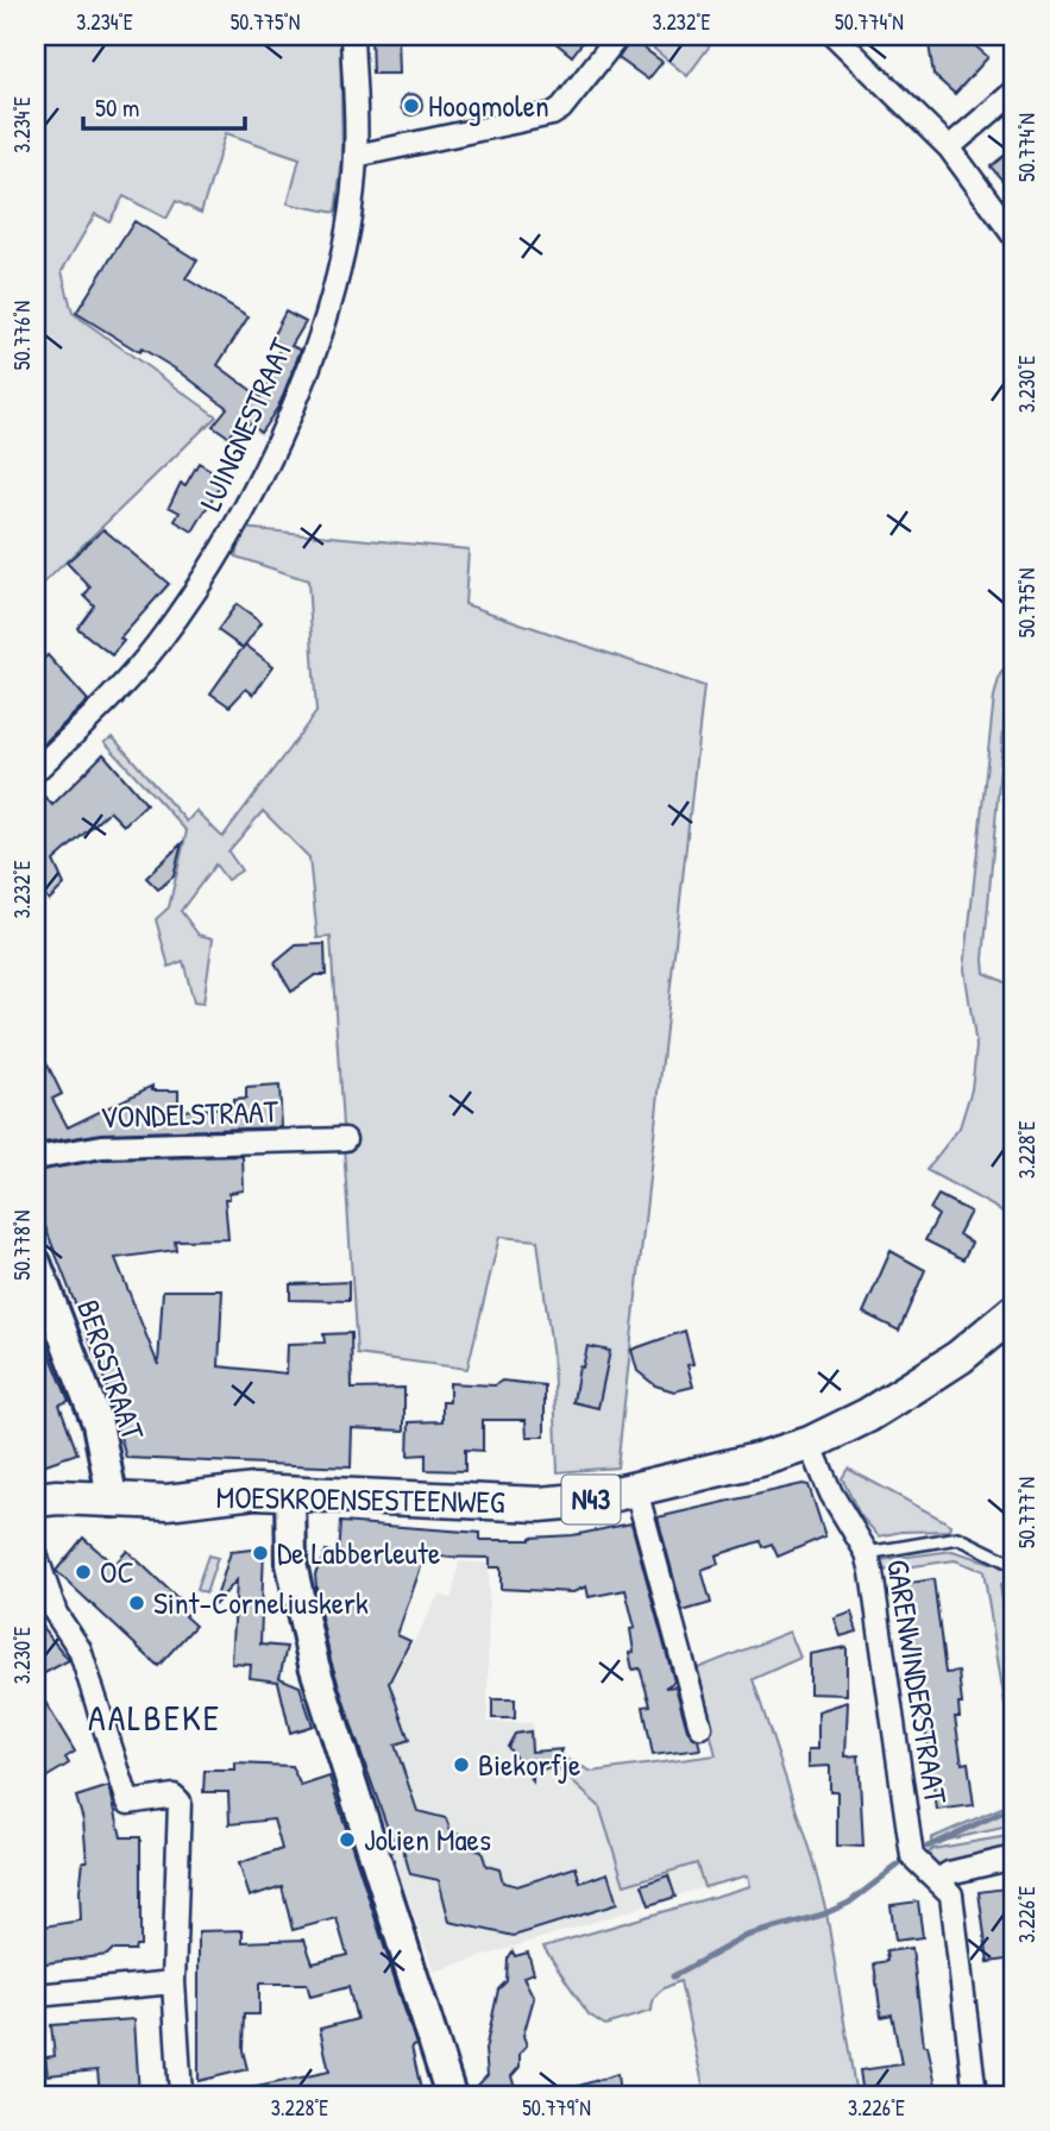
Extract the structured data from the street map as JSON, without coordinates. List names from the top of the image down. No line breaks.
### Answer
{"streets":{"main road":["MOESKROENSESTEENWEG","N43"],"street":["LUINGNESTRAAT","VONDELSTRAAT","BERGSTRAAT","GARENWINDERSTRAAT"]},"crossings":[["BERGSTRAAT","MOESKROENSESTEENWEG"],["MOESKROENSESTEENWEG","GARENWINDERSTRAAT"]],"districts":["AALBEKE"],"places":["Hoogmolen","De Labberleute","OC","Sint-Corneliuskerk","Biekorfje","Jolien Maes"],"scale_bar":"50 m","coordinates":["3.234°E","50.775°N","3.232°E","50.774°N","50.776°N","3.230°E","3.228°E","50.778°N","50.777°N","3.226°E","50.779°N"]}
